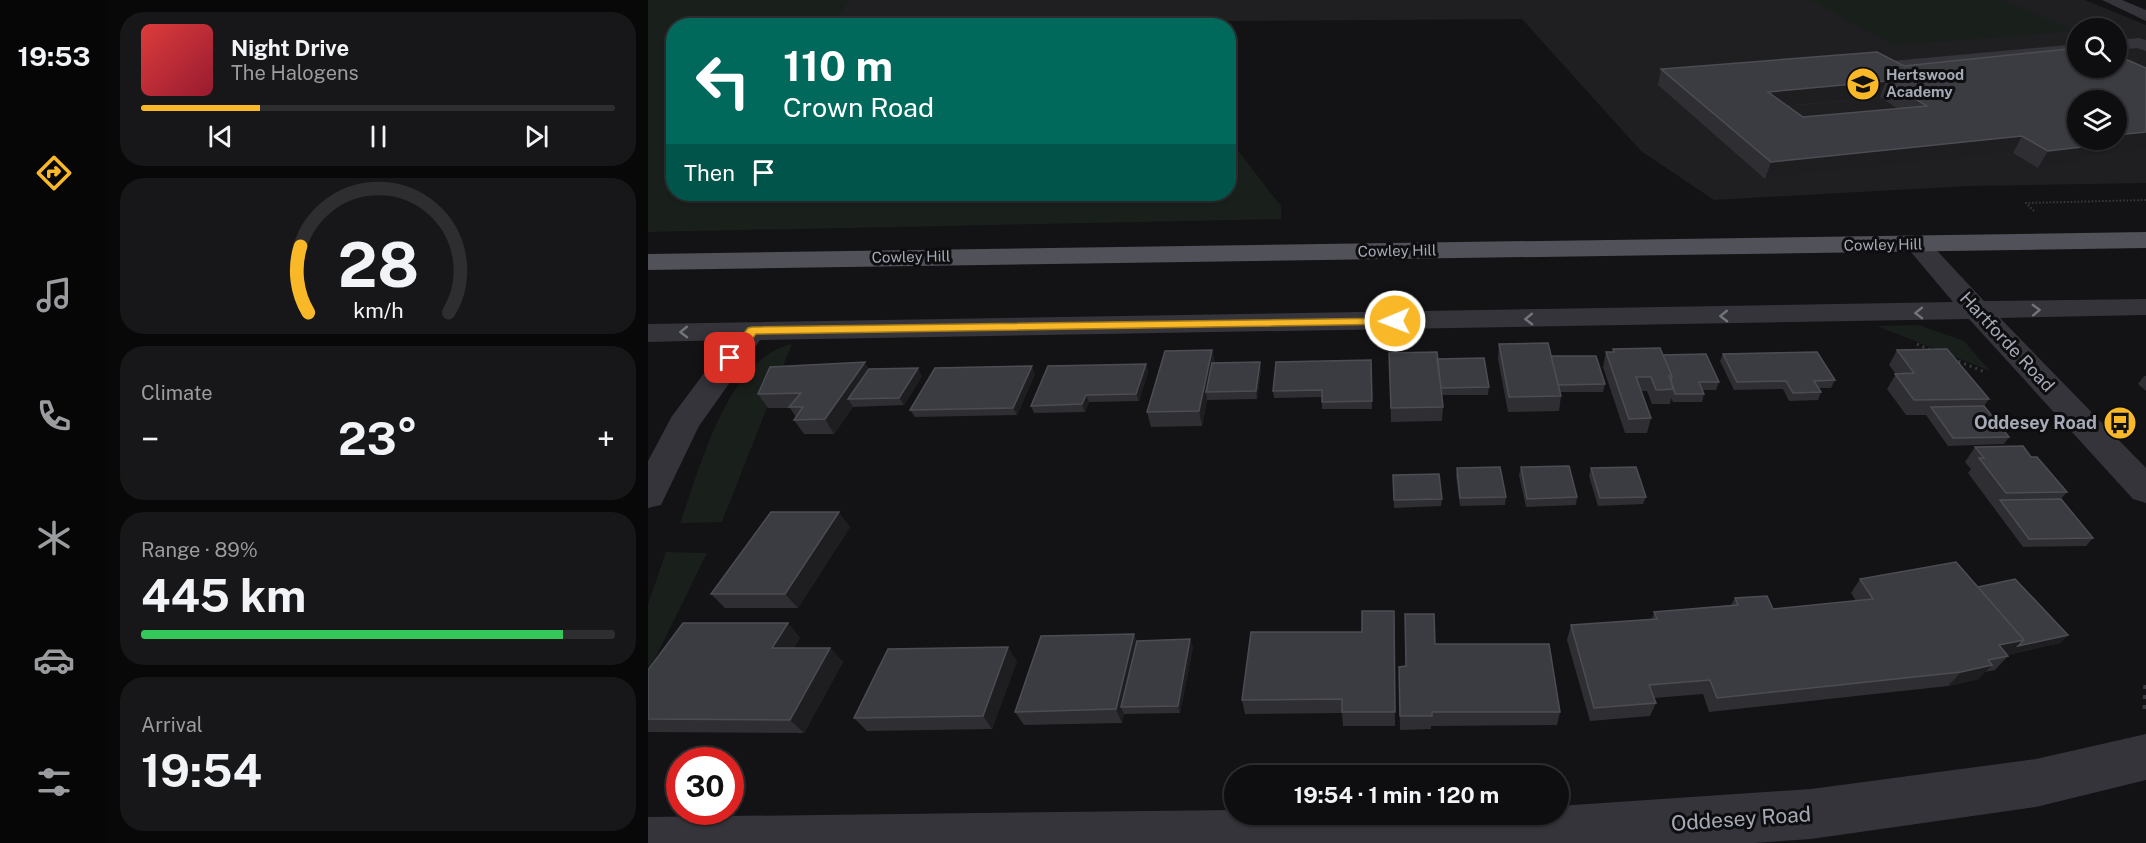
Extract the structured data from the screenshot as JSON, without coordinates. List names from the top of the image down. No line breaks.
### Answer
{"streets":{"main road":["Cowley Hill"],"street":["Hartforde Road","Oddesey Road"]},"crossings":[["Cowley Hill","Hartforde Road"]],"places":{"school or university":["Hertswood Academy"],"bus stop":["Oddesey Road"]},"page":{"tabs":"19:53","turn":["110 m","Crown Road"],"song":["Night Drive","The Halogens"],"then":"Then","tile":["Climate",["Range · 89%","445 km"],["Arrival","19:54"]],"heat":["−","23°","+"],"limit":"30","trip":"19:54 · 1 min · 120 m","gauge":["28","km/h"]}}
